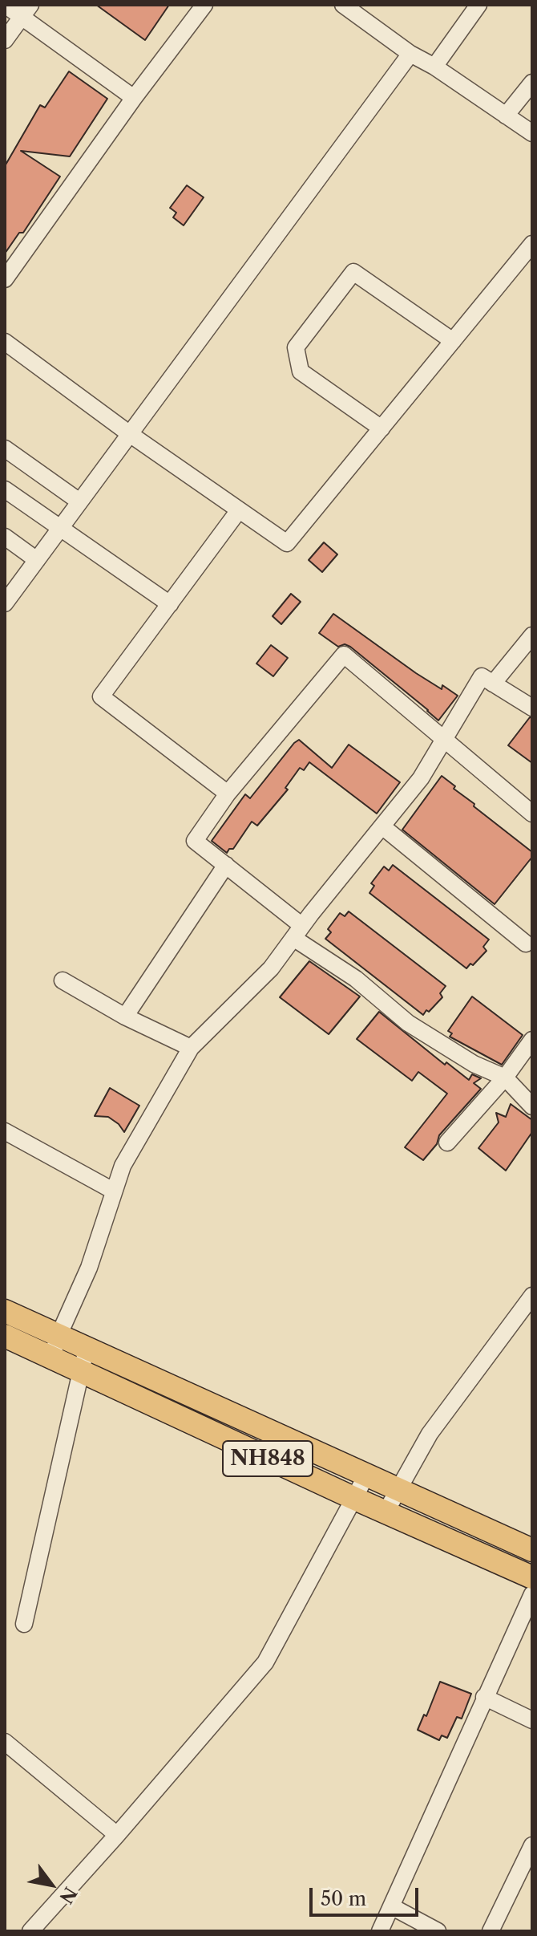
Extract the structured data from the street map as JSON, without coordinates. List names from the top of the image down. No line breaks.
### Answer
{"streets":{"highway":["NH848"]},"scale_bar":"50 m","north":"bottom right"}
